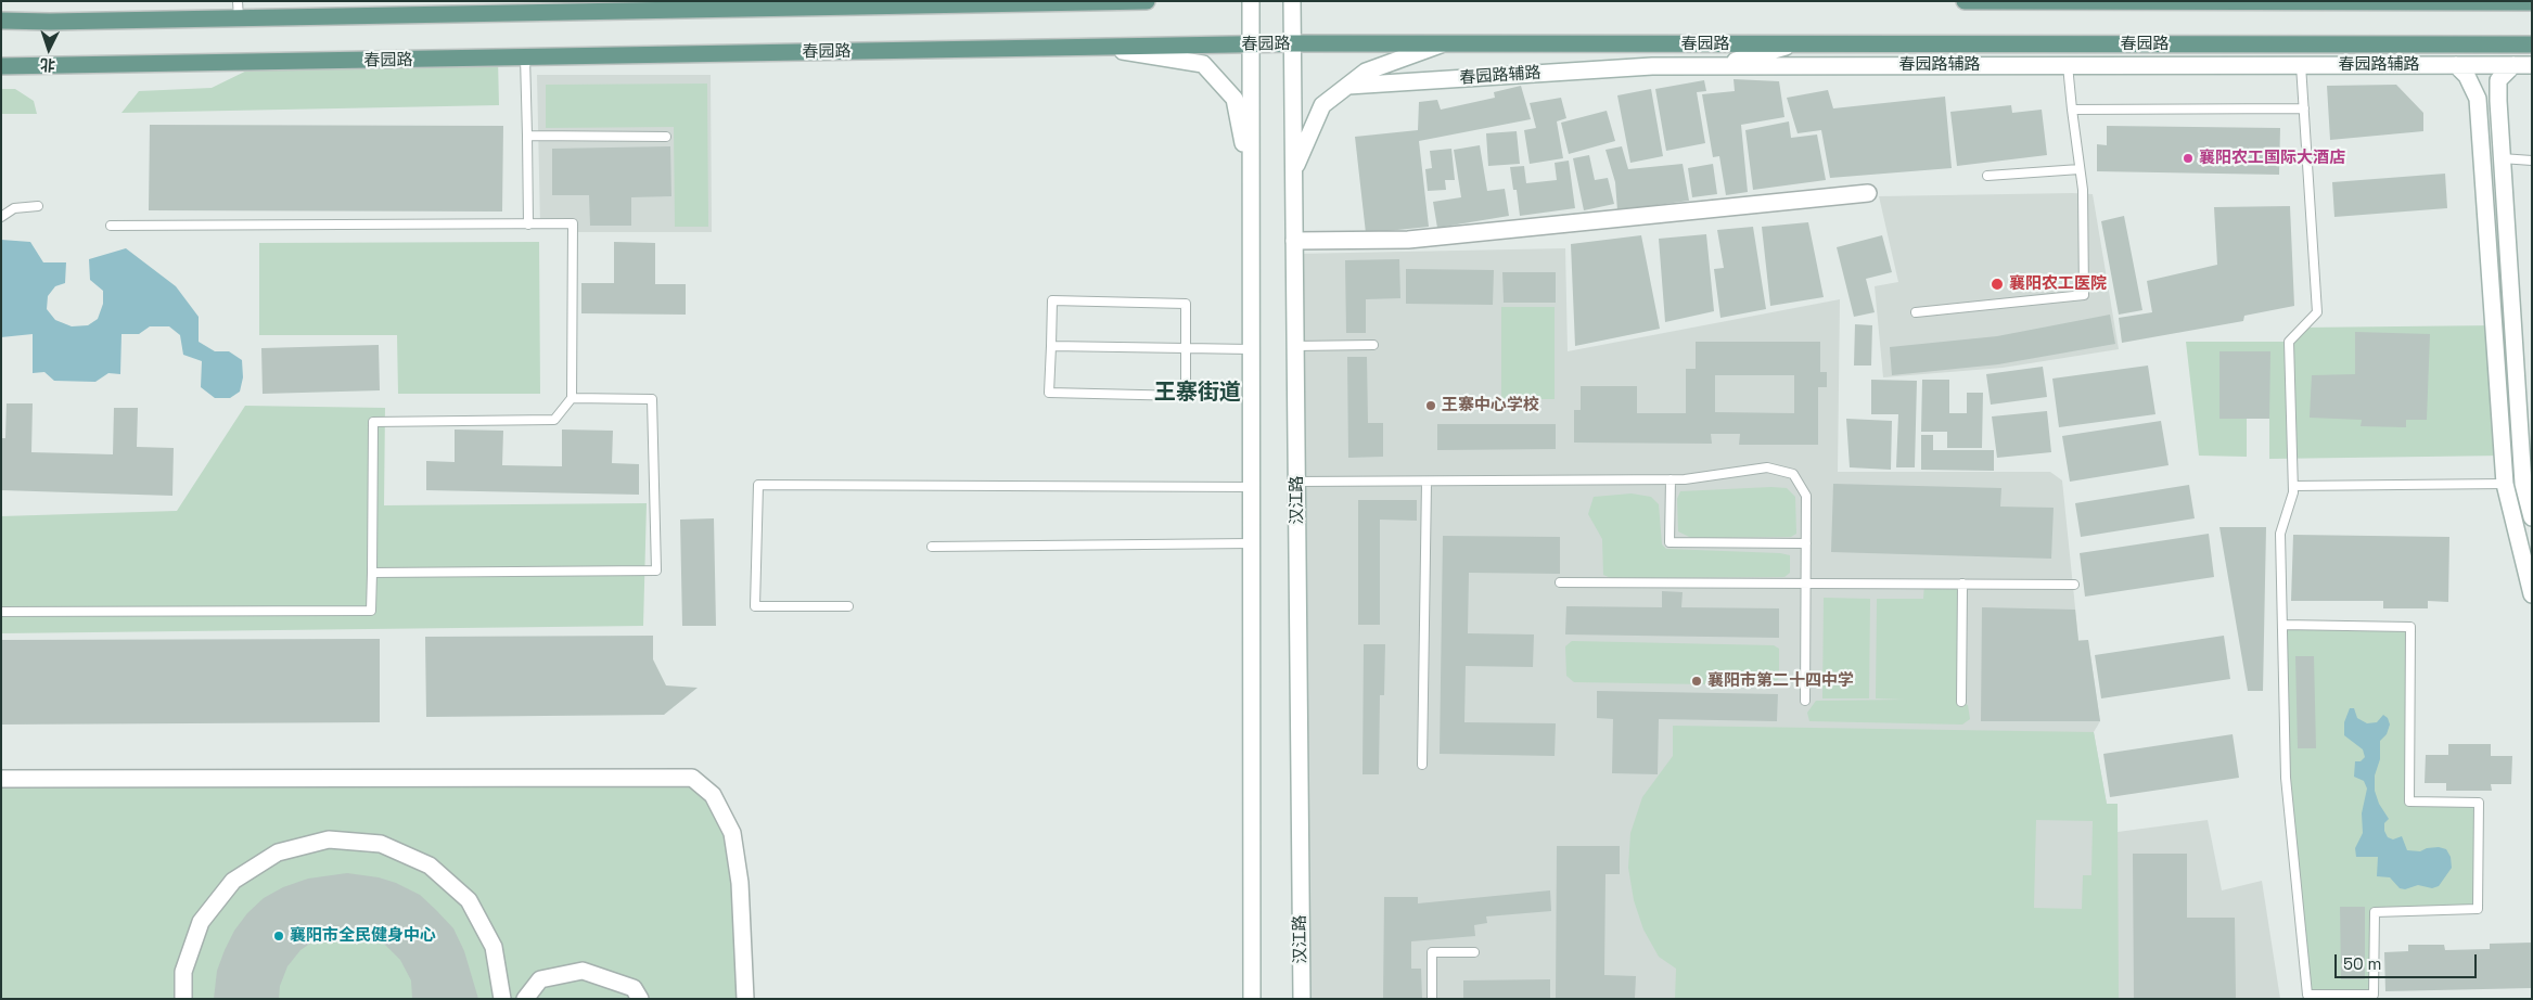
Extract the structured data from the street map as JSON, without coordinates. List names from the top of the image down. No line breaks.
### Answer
{"streets":{"main road":["春园路"],"street":["春园路辅路","汉江路"]},"crossings":[["春园路","汉江路"]],"districts":["王寨街道"],"places":["襄阳农工国际大酒店","襄阳农工医院","王寨中心学校","襄阳市第二十四中学","襄阳市全民健身中心"],"scale_bar":"50 m","north":"bottom"}
